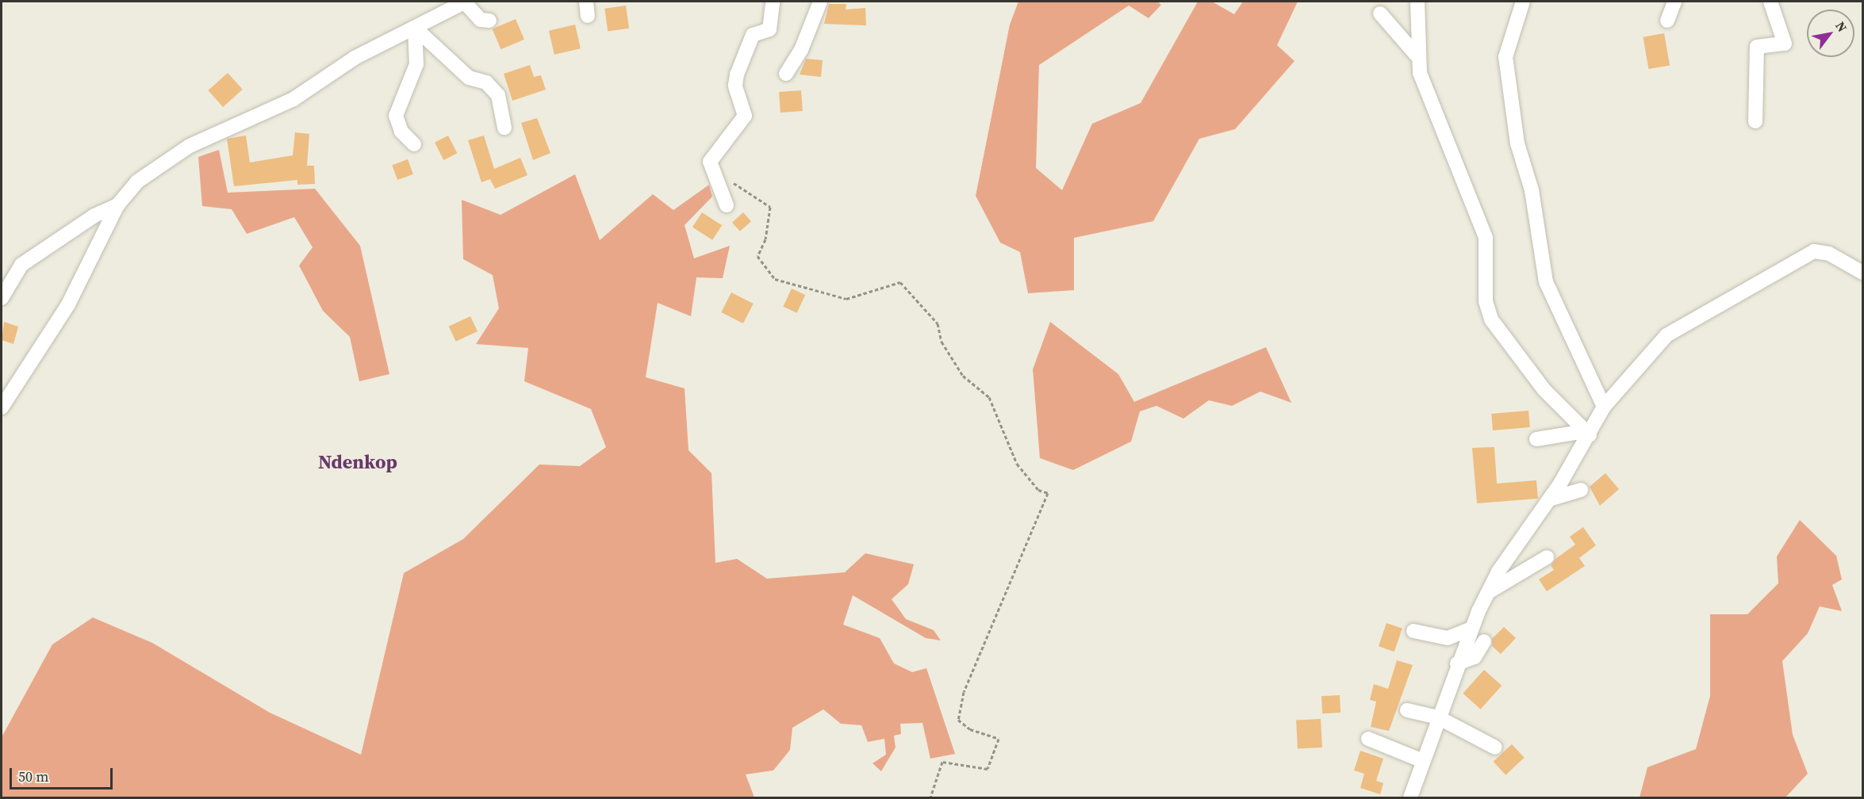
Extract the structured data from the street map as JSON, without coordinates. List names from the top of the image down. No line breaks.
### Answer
{"districts":["Ndenkop"],"scale_bar":"50 m","north":"top right"}
